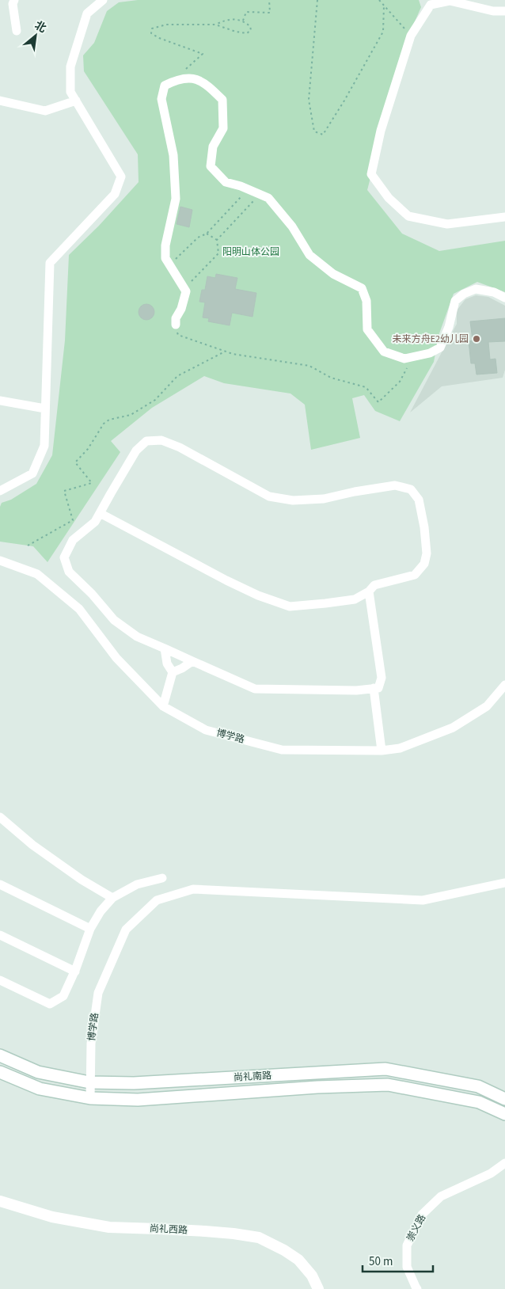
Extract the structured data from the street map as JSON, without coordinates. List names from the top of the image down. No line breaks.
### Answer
{"streets":{"main road":["尚礼南路"],"street":["博学路","崇义路","尚礼西路"]},"crossings":[["博学路","尚礼南路"]],"parks":["阳明山体公园"],"places":["未来方舟E2幼儿园"],"scale_bar":"50 m","north":"top right"}
